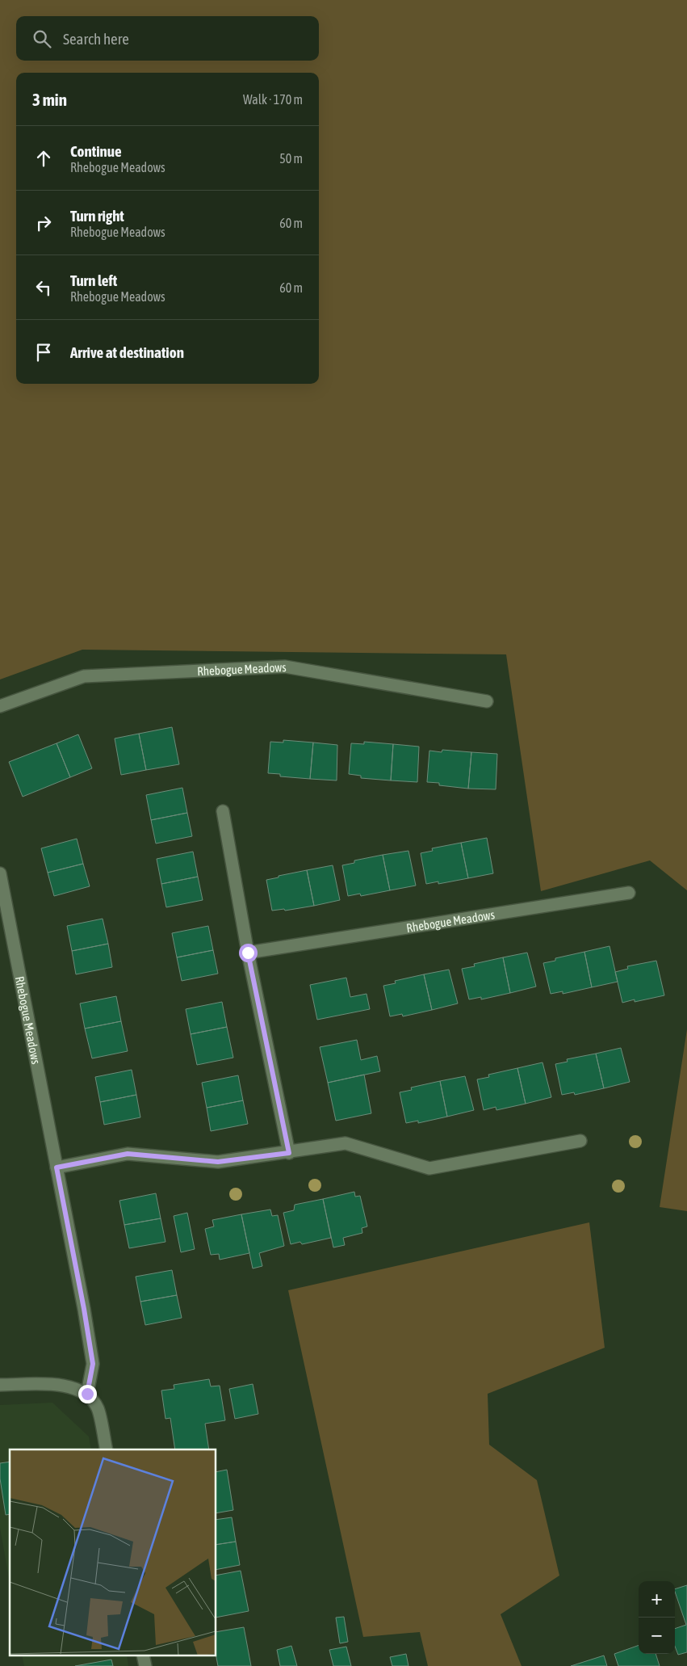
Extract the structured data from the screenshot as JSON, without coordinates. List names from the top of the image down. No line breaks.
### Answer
{"streets":{"street":["Rhebogue Meadows"]},"page":{"search":"Search here","heading":["3 min","Walk · 170 m"],"list":[["Continue","Rhebogue Meadows","50 m"],["Turn right","Rhebogue Meadows","60 m"],["Turn left","Rhebogue Meadows","60 m"],"Arrive at destination"],"map_buttons":["+","−"]}}
